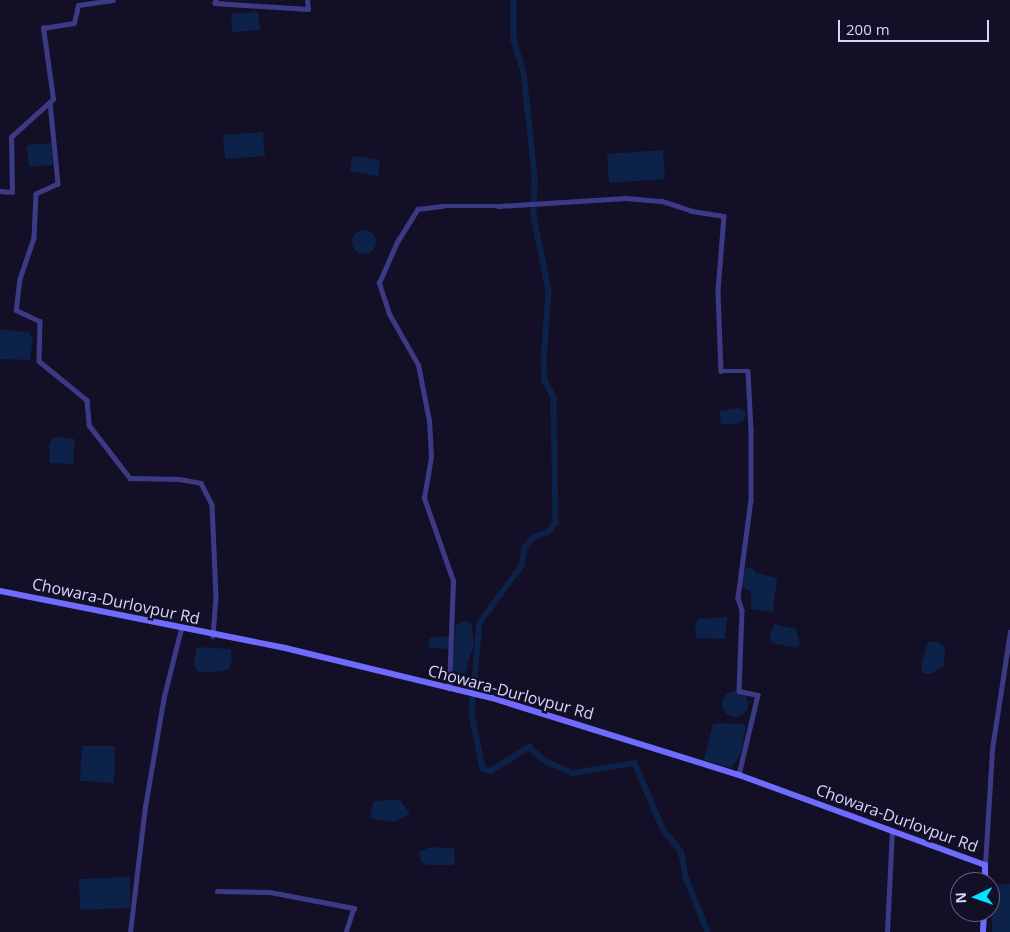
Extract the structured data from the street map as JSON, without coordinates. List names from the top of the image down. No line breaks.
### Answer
{"streets":{"street":["Chowara-Durlovpur Rd"]},"scale_bar":"200 m","north":"left"}
